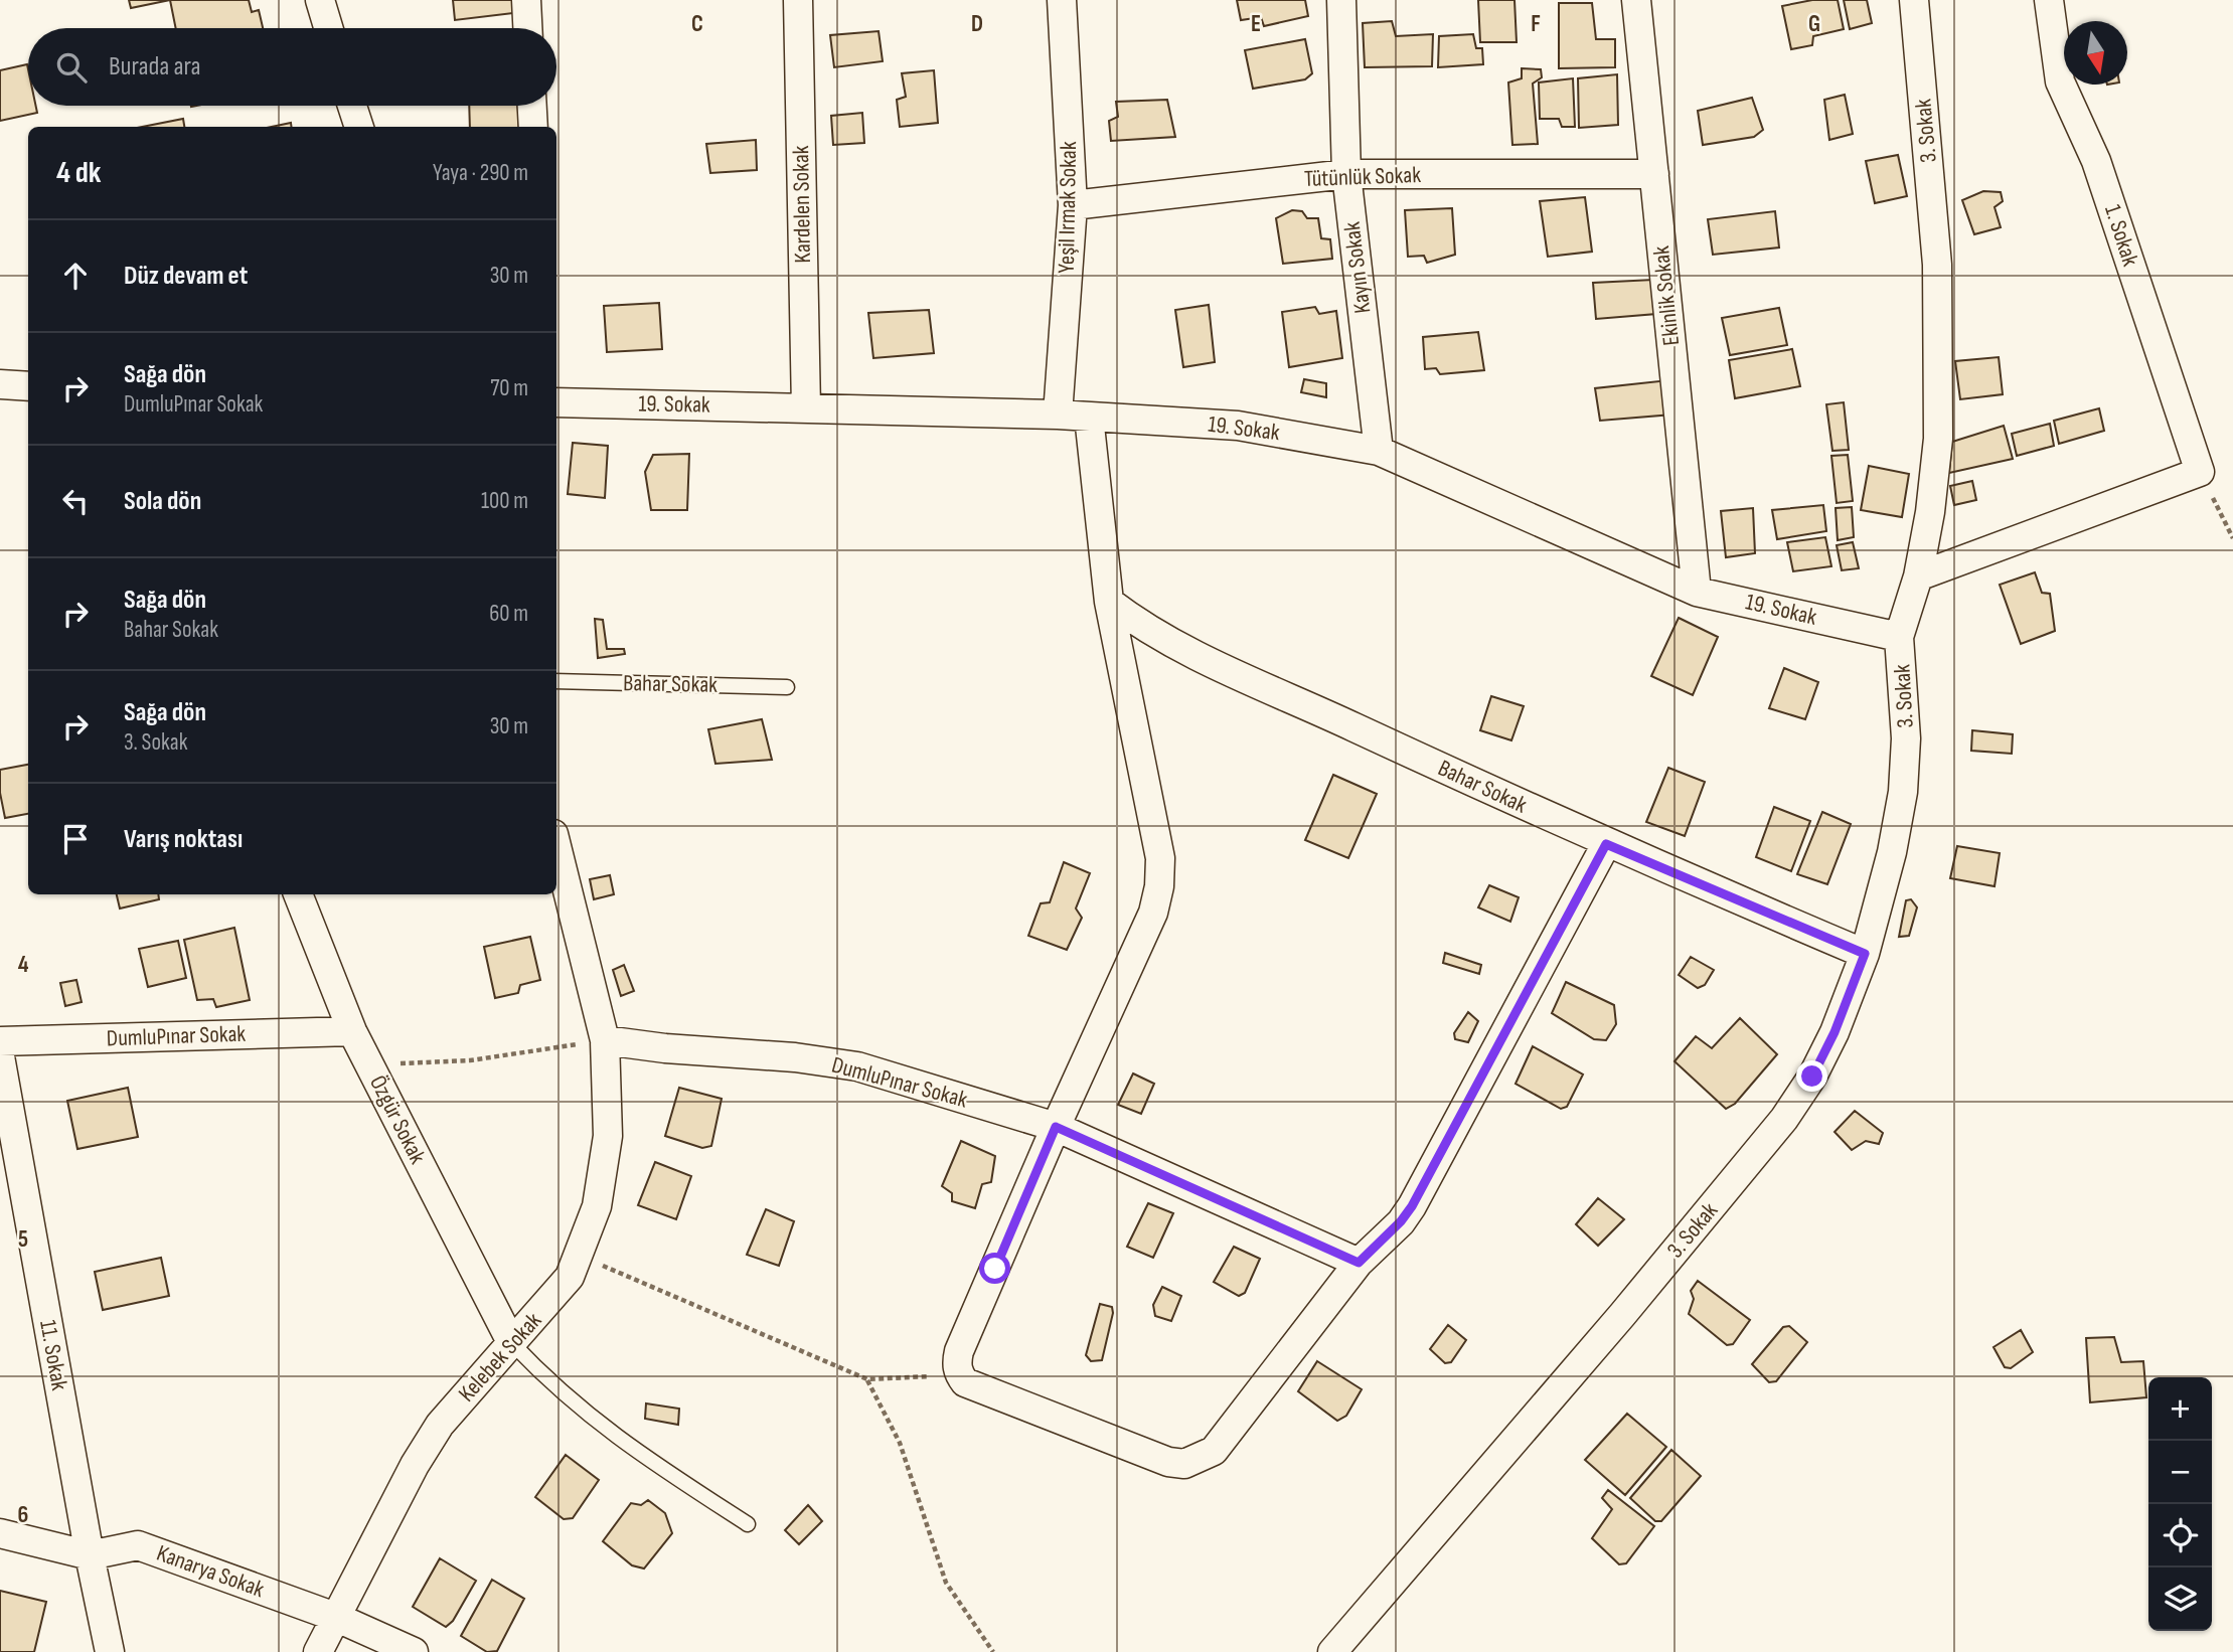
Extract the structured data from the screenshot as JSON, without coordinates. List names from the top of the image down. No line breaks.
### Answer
{"streets":{"street":["3. Sokak","Tütünlük Sokak","Kardelen Sokak","Yeşil Irmak Sokak","1. Sokak","Kayın Sokak","Ekinlik Sokak","19. Sokak","Bahar Sokak","DumluPınar Sokak","Özgür Sokak","11. Sokak","Kelebek Sokak","Kanarya Sokak"]},"crossings":[["3. Sokak","19. Sokak"],["3. Sokak","Bahar Sokak"],["Tütünlük Sokak","Yeşil Irmak Sokak"],["Tütünlük Sokak","Kayın Sokak"],["Tütünlük Sokak","Ekinlik Sokak"],["Kardelen Sokak","19. Sokak"],["Yeşil Irmak Sokak","19. Sokak"],["Kayın Sokak","19. Sokak"],["Ekinlik Sokak","19. Sokak"],["DumluPınar Sokak","Özgür Sokak"],["DumluPınar Sokak","Kelebek Sokak"],["Özgür Sokak","Kelebek Sokak"],["11. Sokak","Kanarya Sokak"],["Kelebek Sokak","Kanarya Sokak"]],"north":"bottom","page":{"search":"Burada ara","heading":["4 dk","Yaya · 290 m"],"list":[["Düz devam et","30 m"],["Sağa dön","DumluPınar Sokak","70 m"],["Sola dön","100 m"],["Sağa dön","Bahar Sokak","60 m"],["Sağa dön","3. Sokak","30 m"],"Varış noktası"],"map_buttons":["+","−"]},"grid":{"columns":["C","D","E","F","G"],"rows":["4","5","6"]}}
